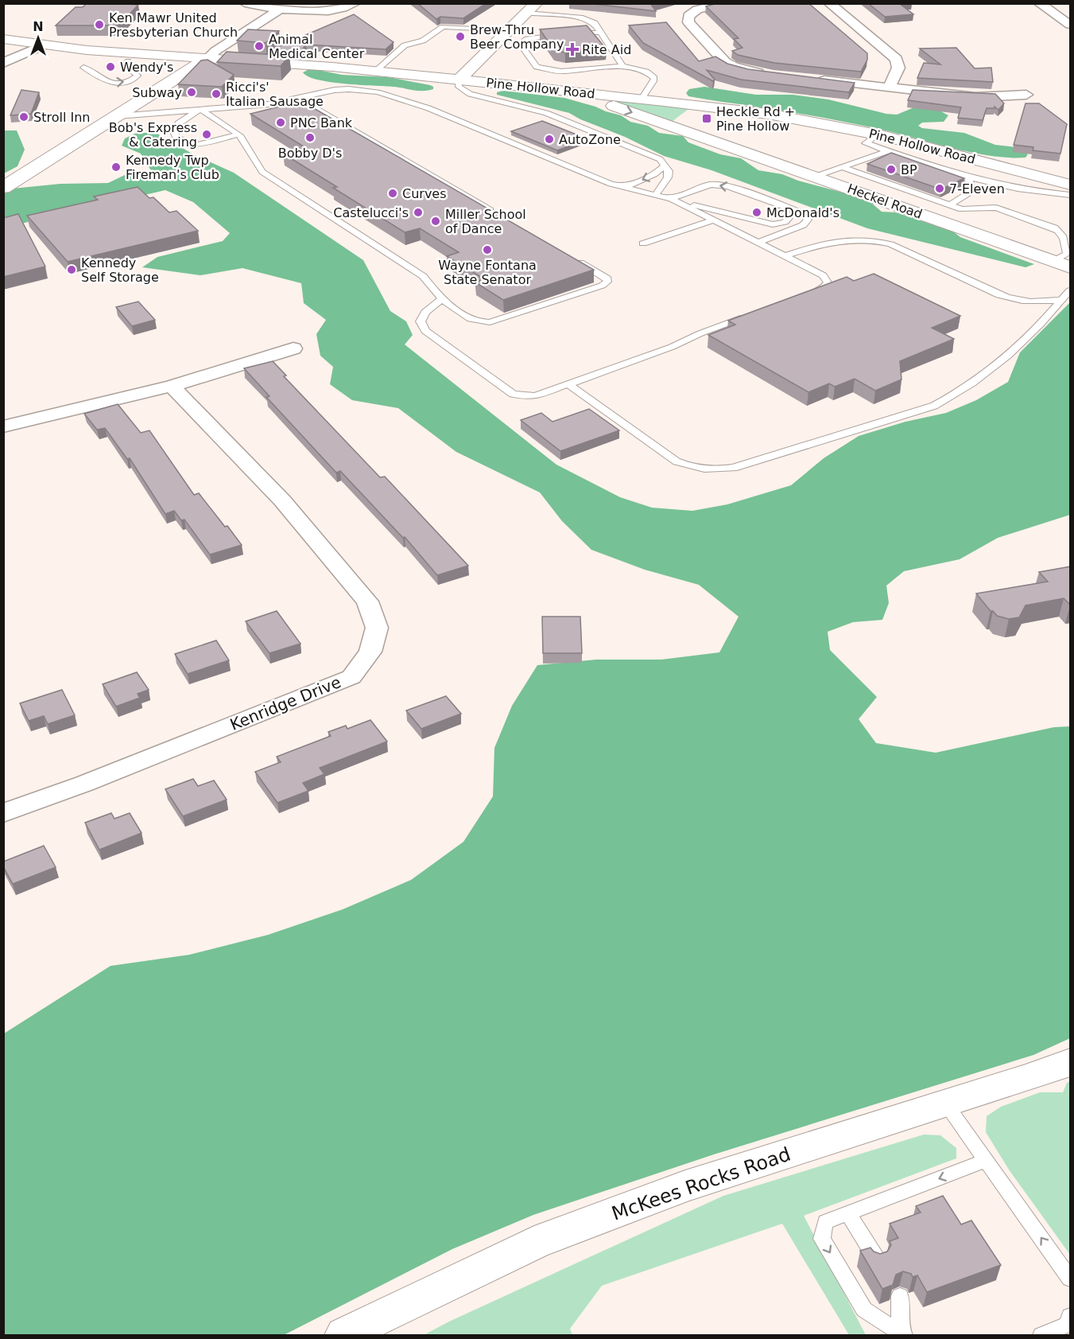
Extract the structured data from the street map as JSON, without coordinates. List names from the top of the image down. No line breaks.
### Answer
{"streets":{"street":["Pine Hollow Road","Heckel Road","Kenridge Drive","McKees Rocks Road"]},"crossings":[["Pine Hollow Road","Heckel Road"]],"places":{"other":["Ken Mawr United Presbyterian Church","Brew-Thru Beer Company","Animal Medical Center","Wendy's","Subway","Ricci's' Italian Sausage","Stroll Inn","PNC Bank","Bob's Express & Catering","Bobby D's","AutoZone","Kennedy Twp Fireman's Club","BP","7-Eleven","Curves","Castelucci's","McDonald's","Miller School of Dance","Wayne Fontana State Senator","Kennedy Self Storage"],"health":["Rite Aid"],"transit":["Heckle Rd + Pine Hollow"]},"north":"top"}
